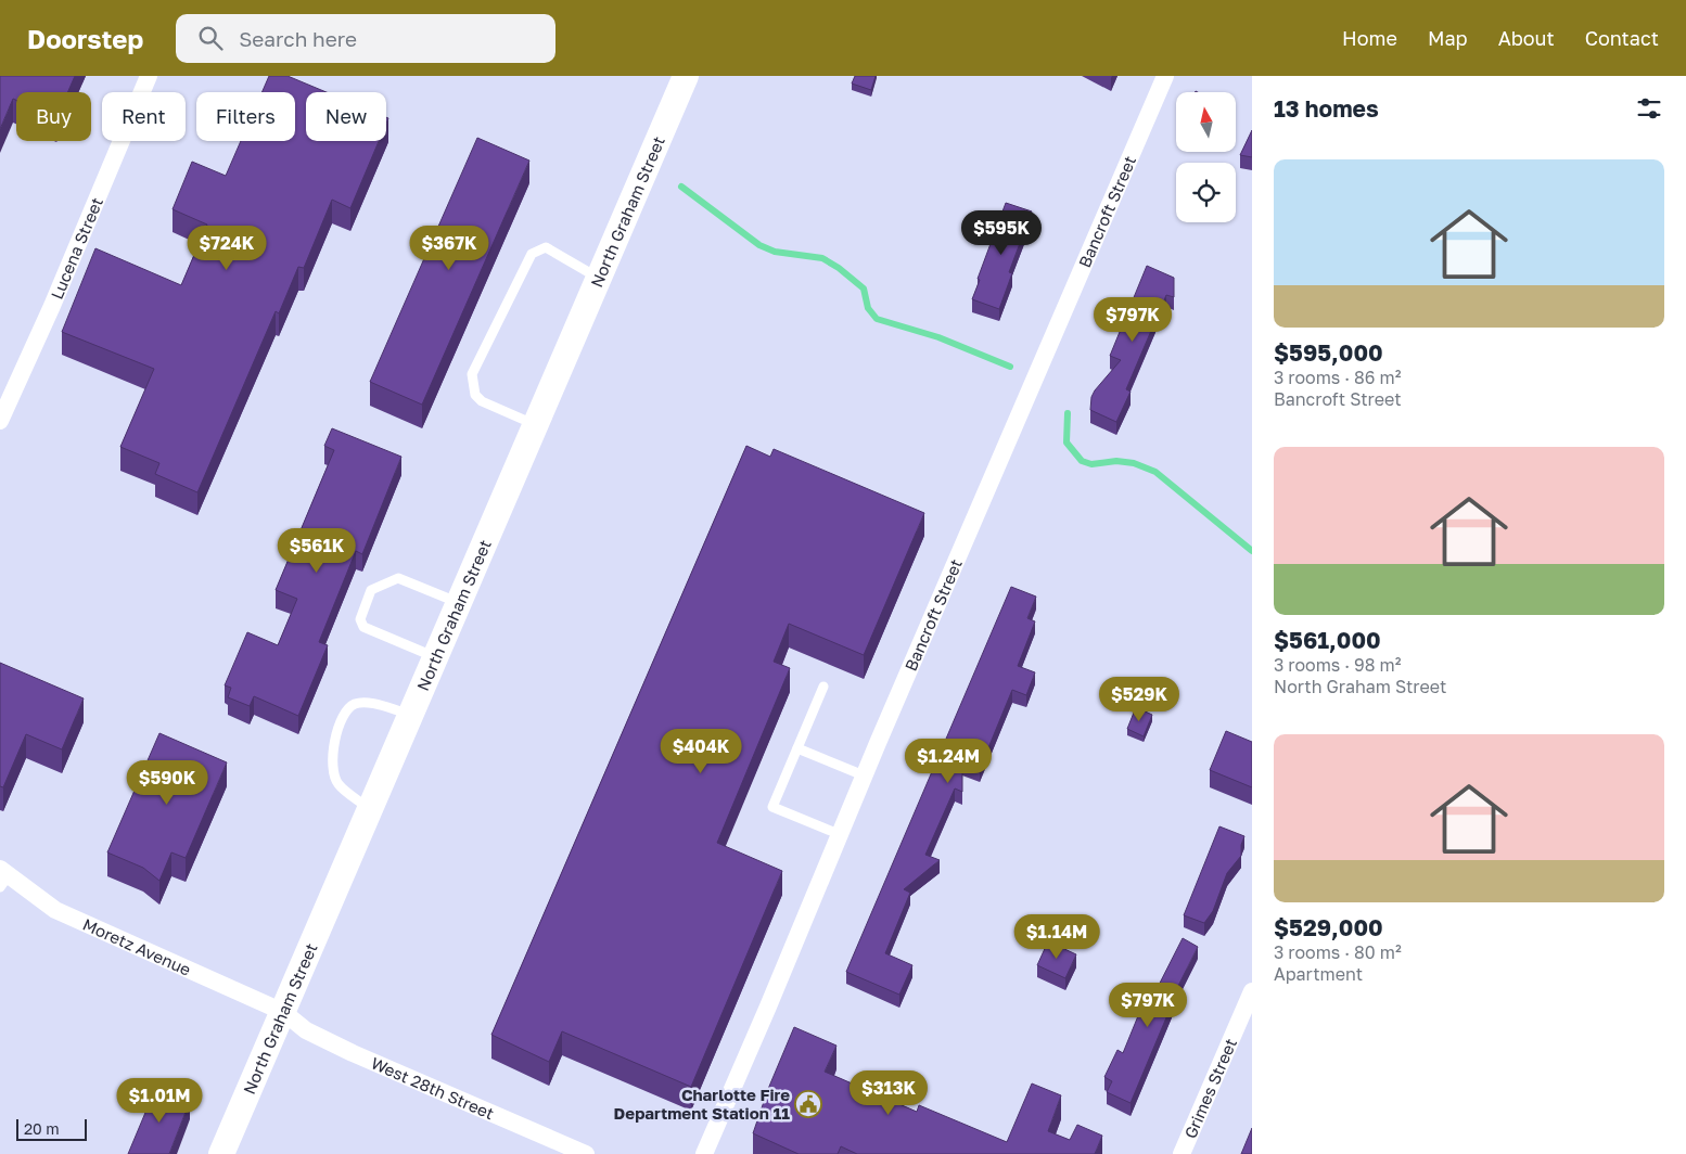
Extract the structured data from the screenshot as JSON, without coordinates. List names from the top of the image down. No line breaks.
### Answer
{"streets":{"main road":["North Graham Street"],"street":["Bancroft Street","Lucena Street","Moretz Avenue","West 28th Street","Grimes Street"]},"crossings":[["North Graham Street","Moretz Avenue"],["North Graham Street","West 28th Street"],["Moretz Avenue","West 28th Street"]],"places":{"public building":["Charlotte Fire Department Station 11"]},"scale_bar":"20 m","north":"top","page":{"header":"Doorstep","search":"Search here","nav":["Home","Map","About","Contact"],"heading":"13 homes","chip":["Buy","Rent","Filters","New"],"list":[{"name":"$595,000","note":"3 rooms · 86 m² · Bancroft Street"},{"name":"$561,000","note":"3 rooms · 98 m² · North Graham Street"},{"name":"$529,000","note":"3 rooms · 80 m² · Apartment"}],"price":["$595K","$724K","$367K","$797K","$561K","$529K","$404K","$1.24M","$590K","$1.14M","$797K","$313K","$1.01M"],"scale":"20 m"}}
